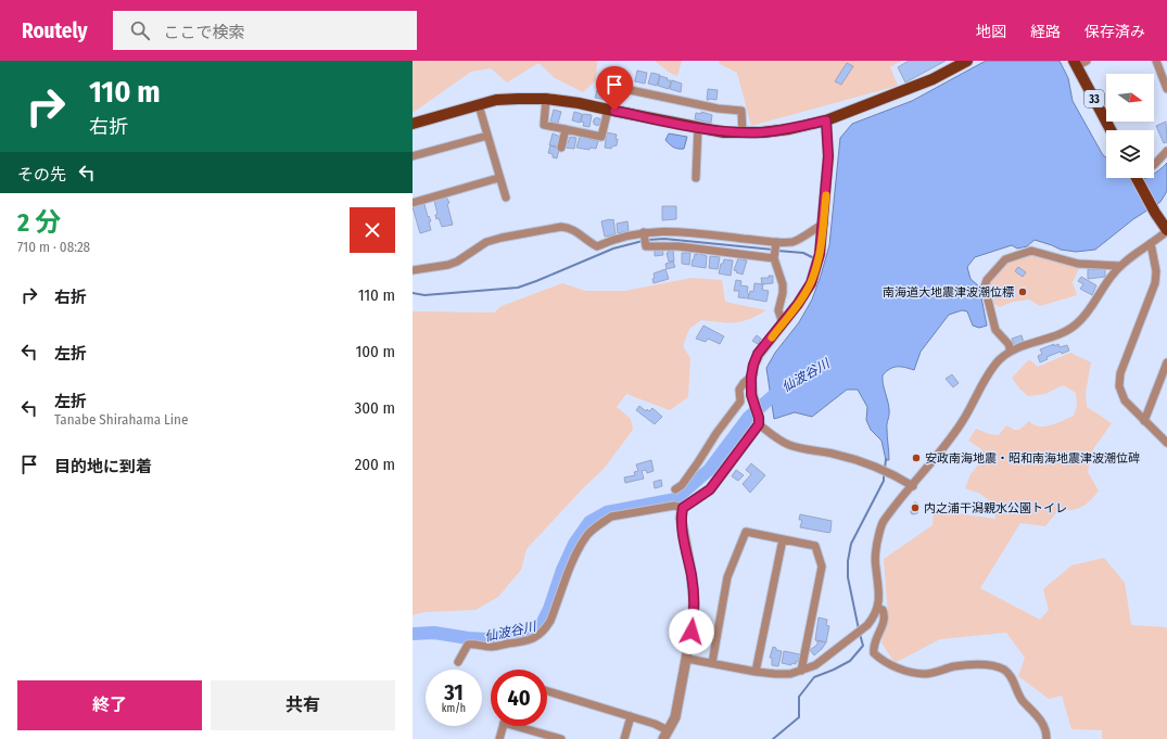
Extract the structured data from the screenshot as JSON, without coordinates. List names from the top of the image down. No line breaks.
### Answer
{"streets":{"main road":["33"]},"water":["仙波谷川"],"places":["南海道大地震津波潮位標","安政南海地震・昭和南海地震津波潮位碑","内之浦干潟親水公園トイレ"],"north":"right","page":{"header":"Routely","search":"ここで検索","nav":["地図","経路","保存済み"],"turn":["110 m","右折"],"then":"その先","heading":["2 分","710 m · 08:28"],"list":[{"name":"右折","value":"110 m"},{"name":"左折","value":"100 m"},{"name":"左折","note":"Tanabe Shirahama Line","value":"300 m"},{"name":"目的地に到着","value":"200 m"}],"speed":"31 km/h","limit":"40","buttons":["終了","共有"]}}
